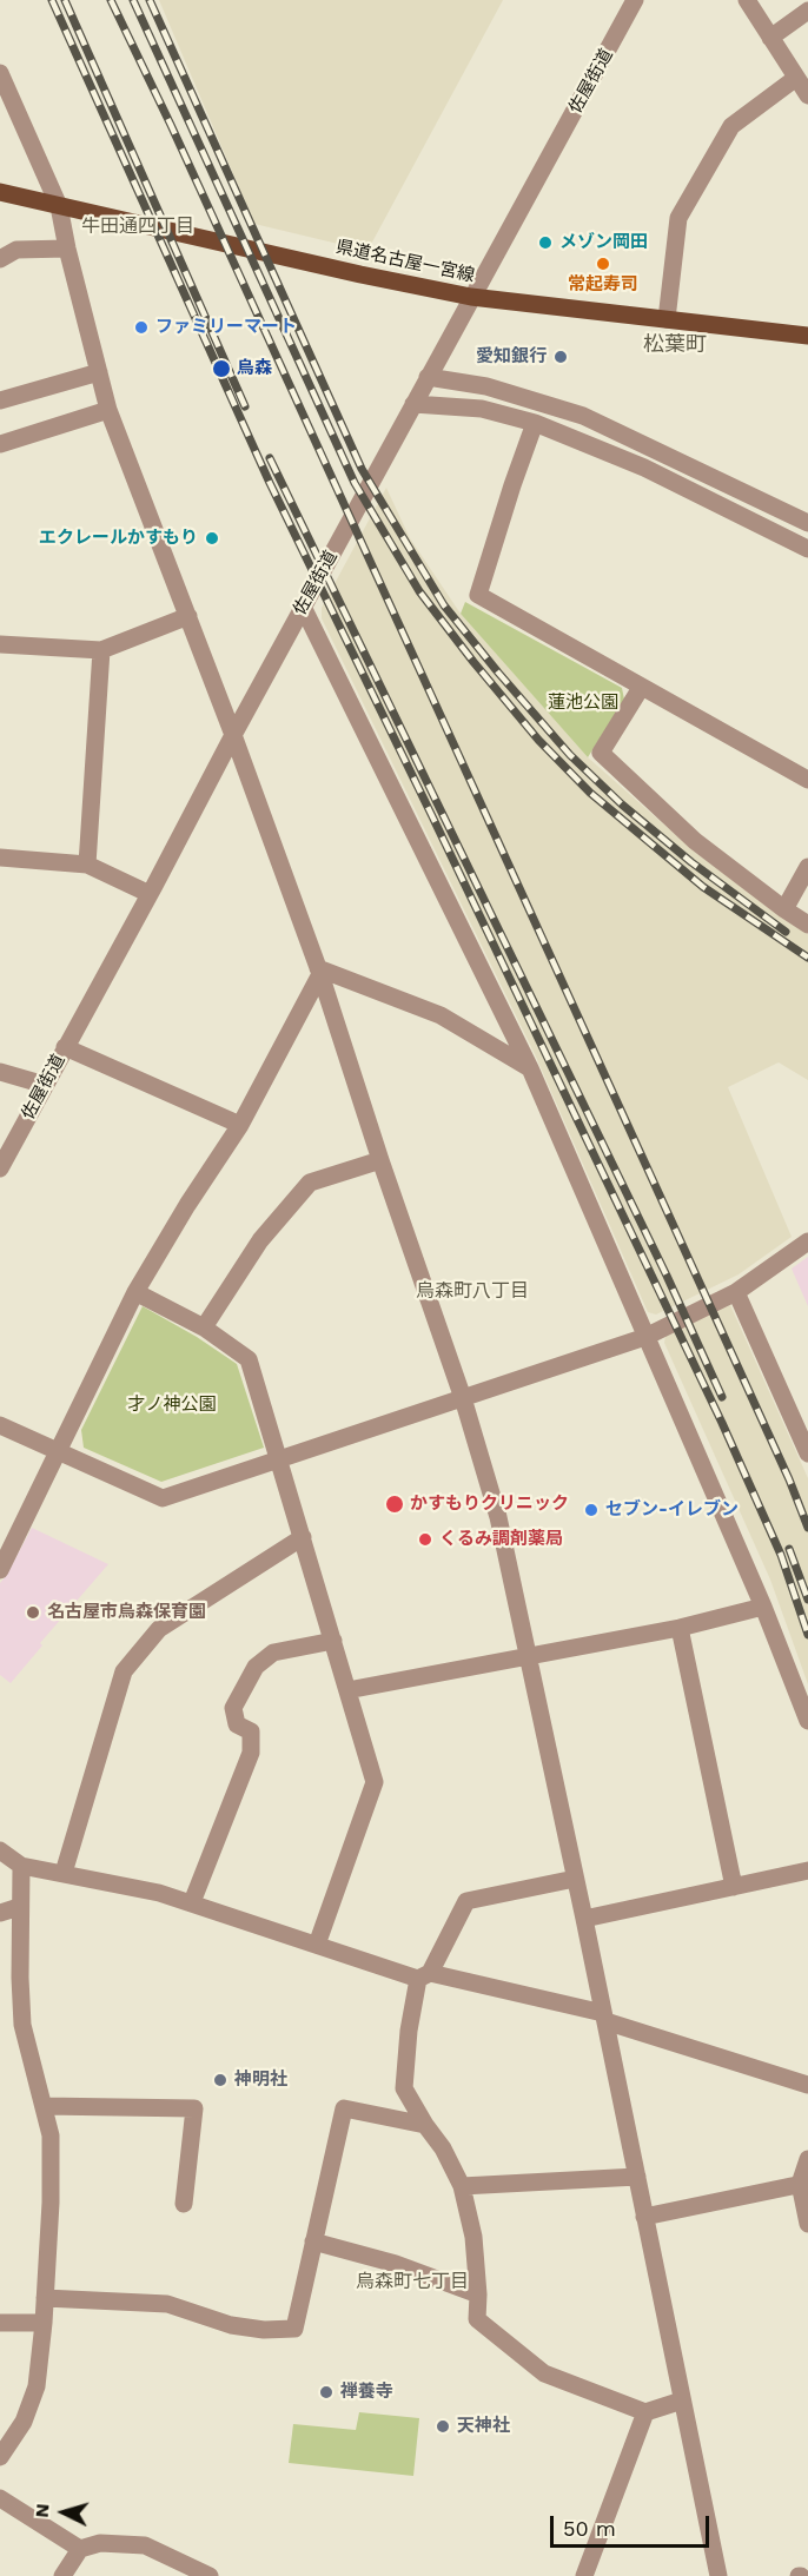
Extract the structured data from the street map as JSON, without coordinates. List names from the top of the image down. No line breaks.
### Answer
{"streets":{"main road":["県道名古屋一宮線"],"street":["佐屋街道"]},"crossings":[["佐屋街道","県道名古屋一宮線"]],"districts":["牛田通四丁目","松葉町","烏森町八丁目","烏森町七丁目"],"parks":["蓮池公園","才ノ神公園"],"places":["メゾン岡田","常起寿司","ファミリーマート","愛知銀行","烏森","エクレールかすもり","かすもりクリニック","セブン-イレブン","くるみ調剤薬局","名古屋市烏森保育園","神明社","禅養寺","天神社"],"scale_bar":"50 m","north":"left"}
